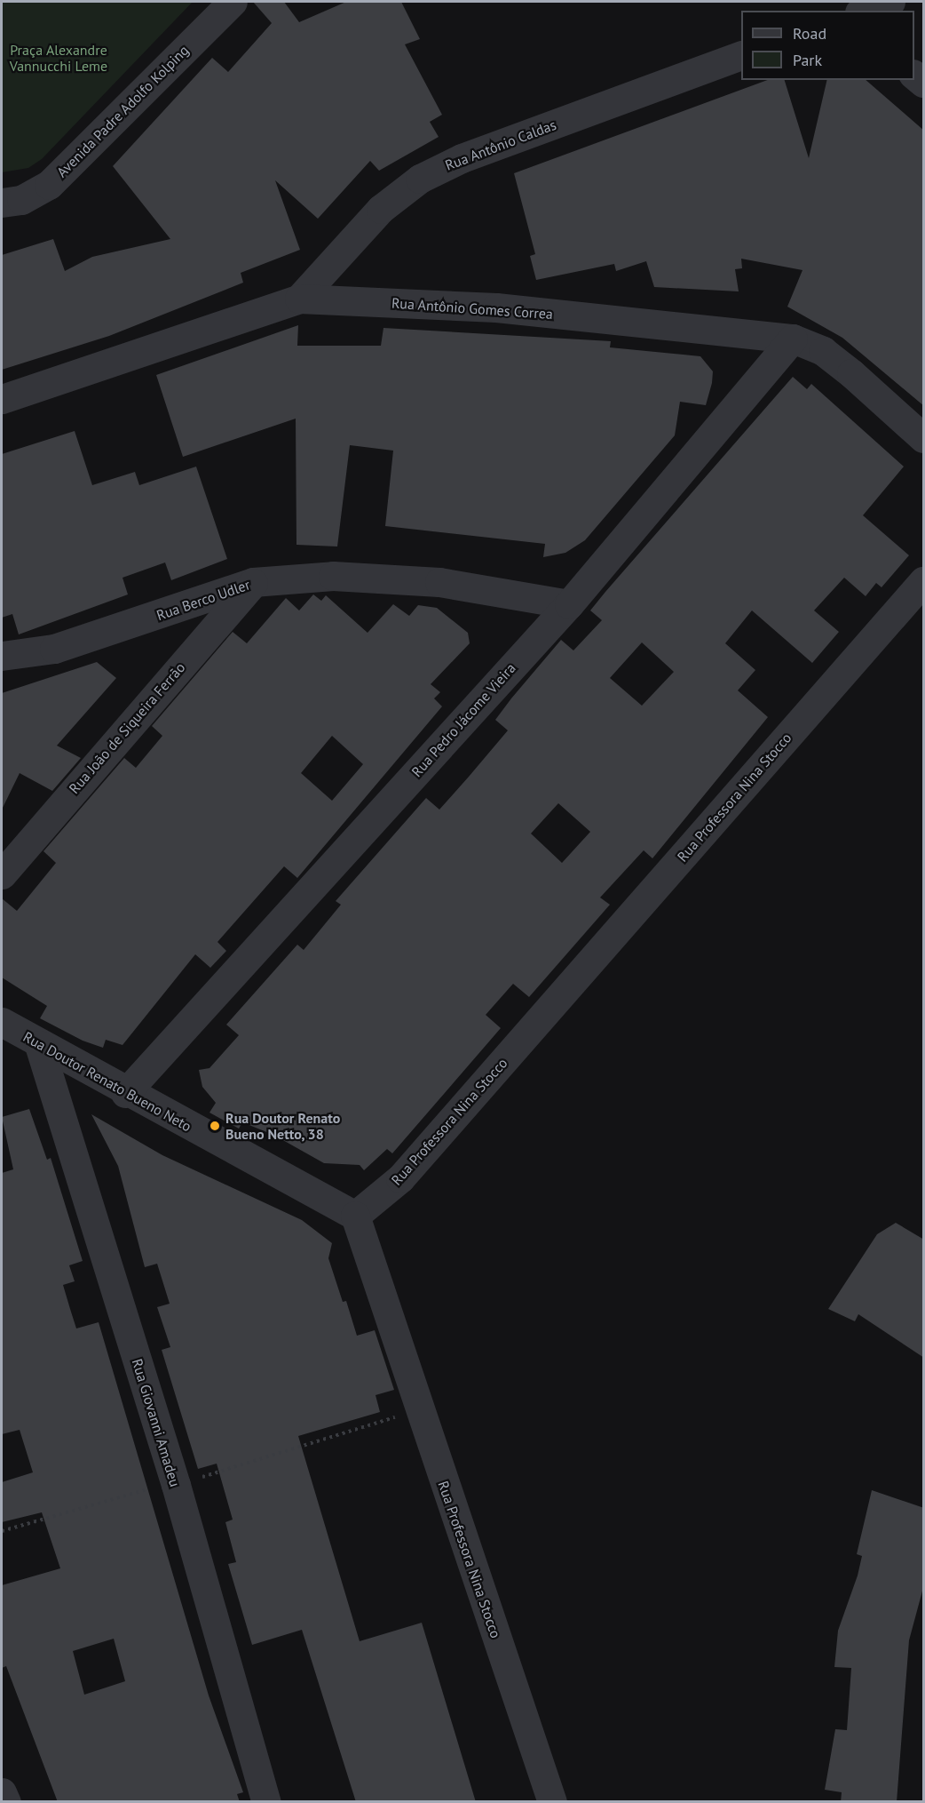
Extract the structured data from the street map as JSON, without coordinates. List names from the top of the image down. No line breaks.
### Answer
{"streets":{"street":["Avenida Padre Adolfo Kolping","Rua Antônio Caldas","Rua Antônio Gomes Correa","Rua Berco Udler","Rua Pedro Jácome Vieira","Rua João de Siqueira Ferrão","Rua Professora Nina Stocco","Rua Doutor Renato Bueno Neto","Rua Giovanni Amadeu"]},"crossings":[["Rua Antônio Caldas","Rua Antônio Gomes Correa"],["Rua Antônio Gomes Correa","Rua Pedro Jácome Vieira"],["Rua Berco Udler","Rua Pedro Jácome Vieira"],["Rua Berco Udler","Rua João de Siqueira Ferrão"],["Rua Pedro Jácome Vieira","Rua Doutor Renato Bueno Neto"],["Rua Professora Nina Stocco","Rua Doutor Renato Bueno Neto"],["Rua Doutor Renato Bueno Neto","Rua Giovanni Amadeu"]],"parks":["Praça Alexandre Vannucchi Leme"],"places":["Rua Doutor Renato Bueno Netto, 38"],"legend":["Road","Park"]}
